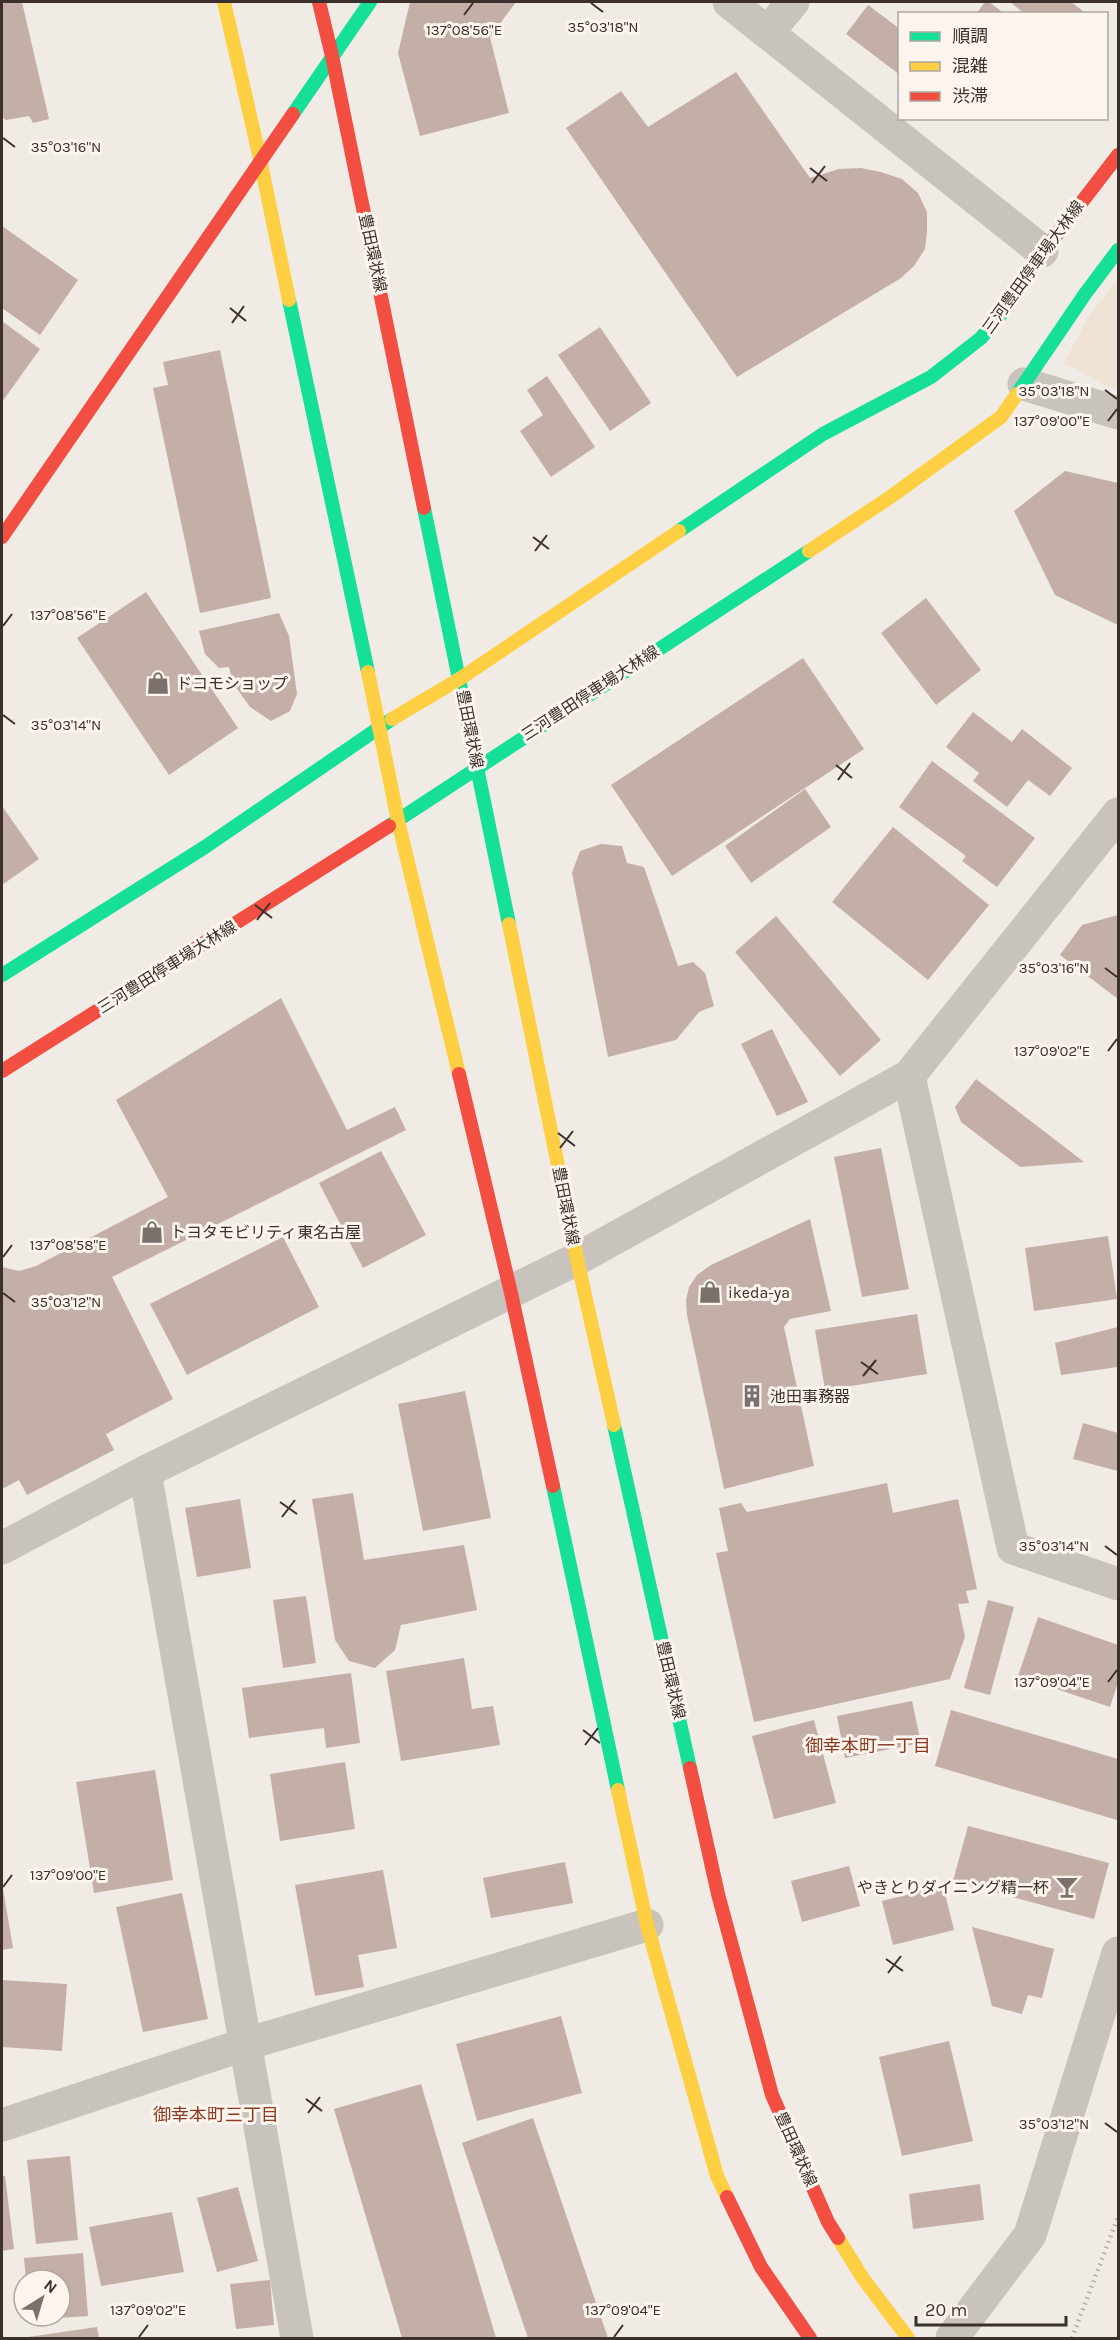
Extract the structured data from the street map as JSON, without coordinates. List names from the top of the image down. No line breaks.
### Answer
{"streets":{"main road":["豊田環状線","三河豊田停車場大林線"]},"crossings":[["豊田環状線","三河豊田停車場大林線"]],"districts":["御幸本町一丁目","御幸本町三丁目"],"places":{"shop":["ドコモショップ","トヨタモビリティ東名古屋","ikeda-ya"],"building":["池田事務器"],"bar":["やきとりダイニング精一杯"]},"legend":["順調","混雑","渋滞"],"scale_bar":"20 m","north":"top right","coordinates":["35°03'18\"N","137°08'56\"E","35°03'16\"N","137°09'00\"E","35°03'14\"N","137°09'02\"E","137°08'58\"E","35°03'12\"N","137°09'04\"E"]}
